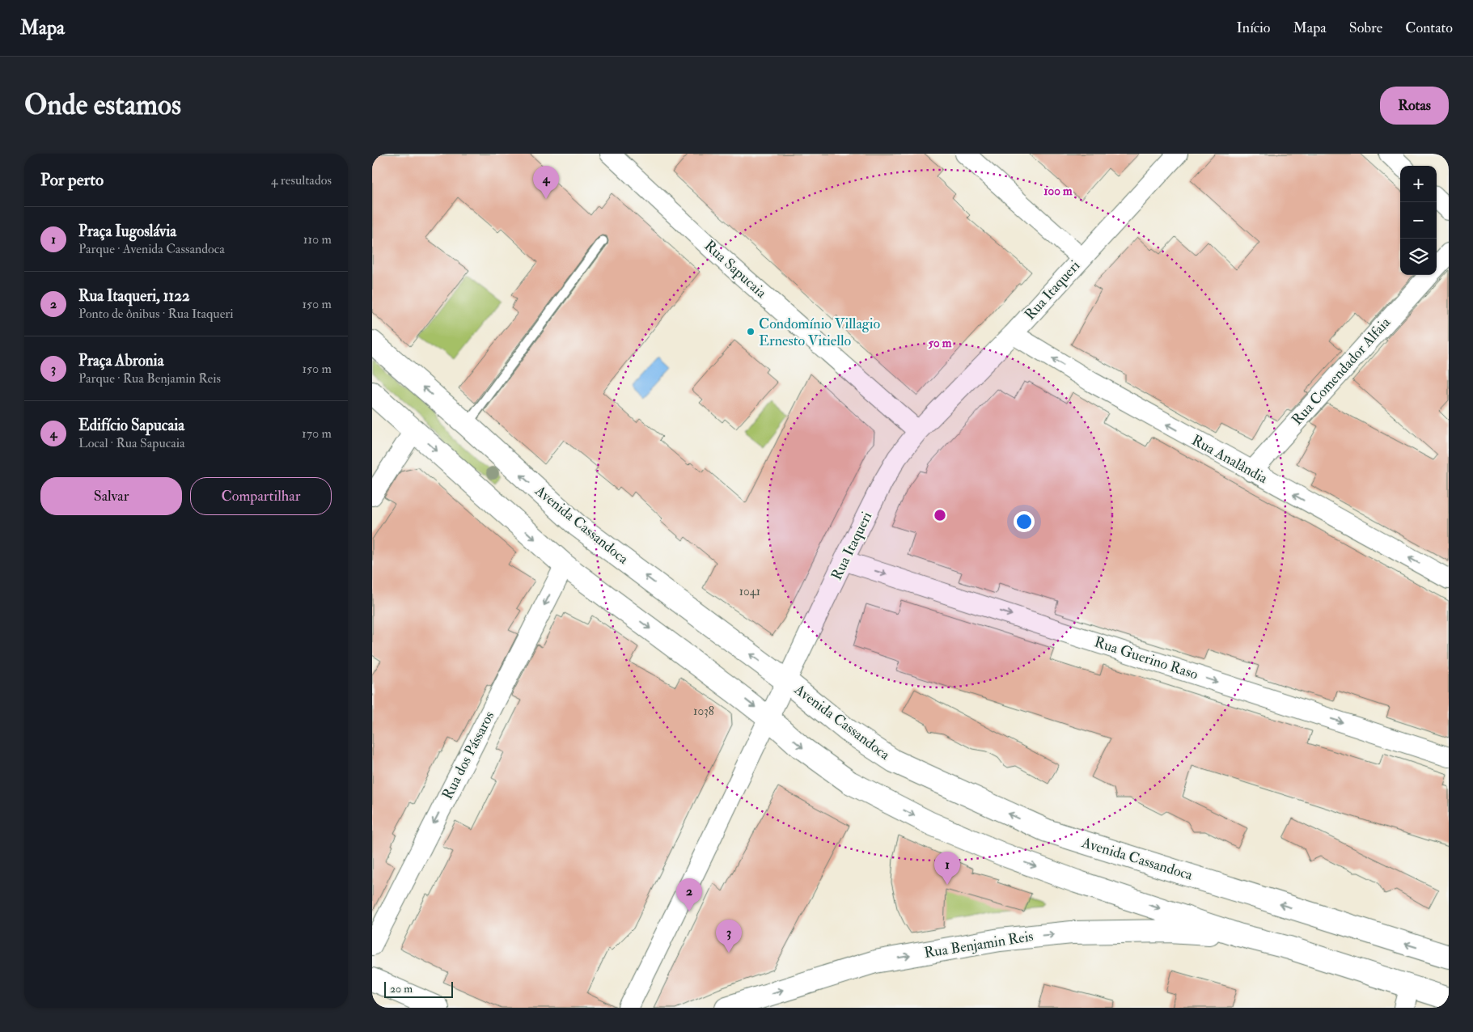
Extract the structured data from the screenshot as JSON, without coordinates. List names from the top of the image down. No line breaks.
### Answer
{"streets":{"street":["Rua Sapucaia","Rua Itaqueri","Rua Comendador Alfaia","Rua Analândia","Avenida Cassandoca","Rua Guerino Raso","Rua dos Pássaros","Rua Benjamin Reis"]},"crossings":[["Rua Sapucaia","Rua Itaqueri"],["Rua Itaqueri","Rua Analândia"],["Rua Itaqueri","Avenida Cassandoca"],["Rua Itaqueri","Rua Guerino Raso"],["Rua Comendador Alfaia","Rua Analândia"]],"one_way":["Rua Analândia","Rua Guerino Raso","Rua dos Pássaros","Rua Benjamin Reis"],"places":["Condomínio Villagio Ernesto Vitiello"],"house_numbers":["1041","1038"],"scale_bar":"20 m","page":{"header":"Mapa","nav":["Início","Mapa","Sobre","Contato"],"buttons":["Rotas",["Salvar","Compartilhar"]],"title":"Onde estamos","heading":["Por perto","4 resultados"],"map_buttons":["+","−"],"pins":["4","1","2","3"],"list":[{"mark":"1","name":"Praça Iugoslávia","note":"Parque · Avenida Cassandoca","value":"110 m"},{"mark":"2","name":"Rua Itaqueri, 1122","note":"Ponto de ônibus · Rua Itaqueri","value":"150 m"},{"mark":"3","name":"Praça Abronia","note":"Parque · Rua Benjamin Reis","value":"150 m"},{"mark":"4","name":"Edifício Sapucaia","note":"Local · Rua Sapucaia","value":"170 m"}],"scale":"20 m"},"rings":["100 m","50 m"]}
